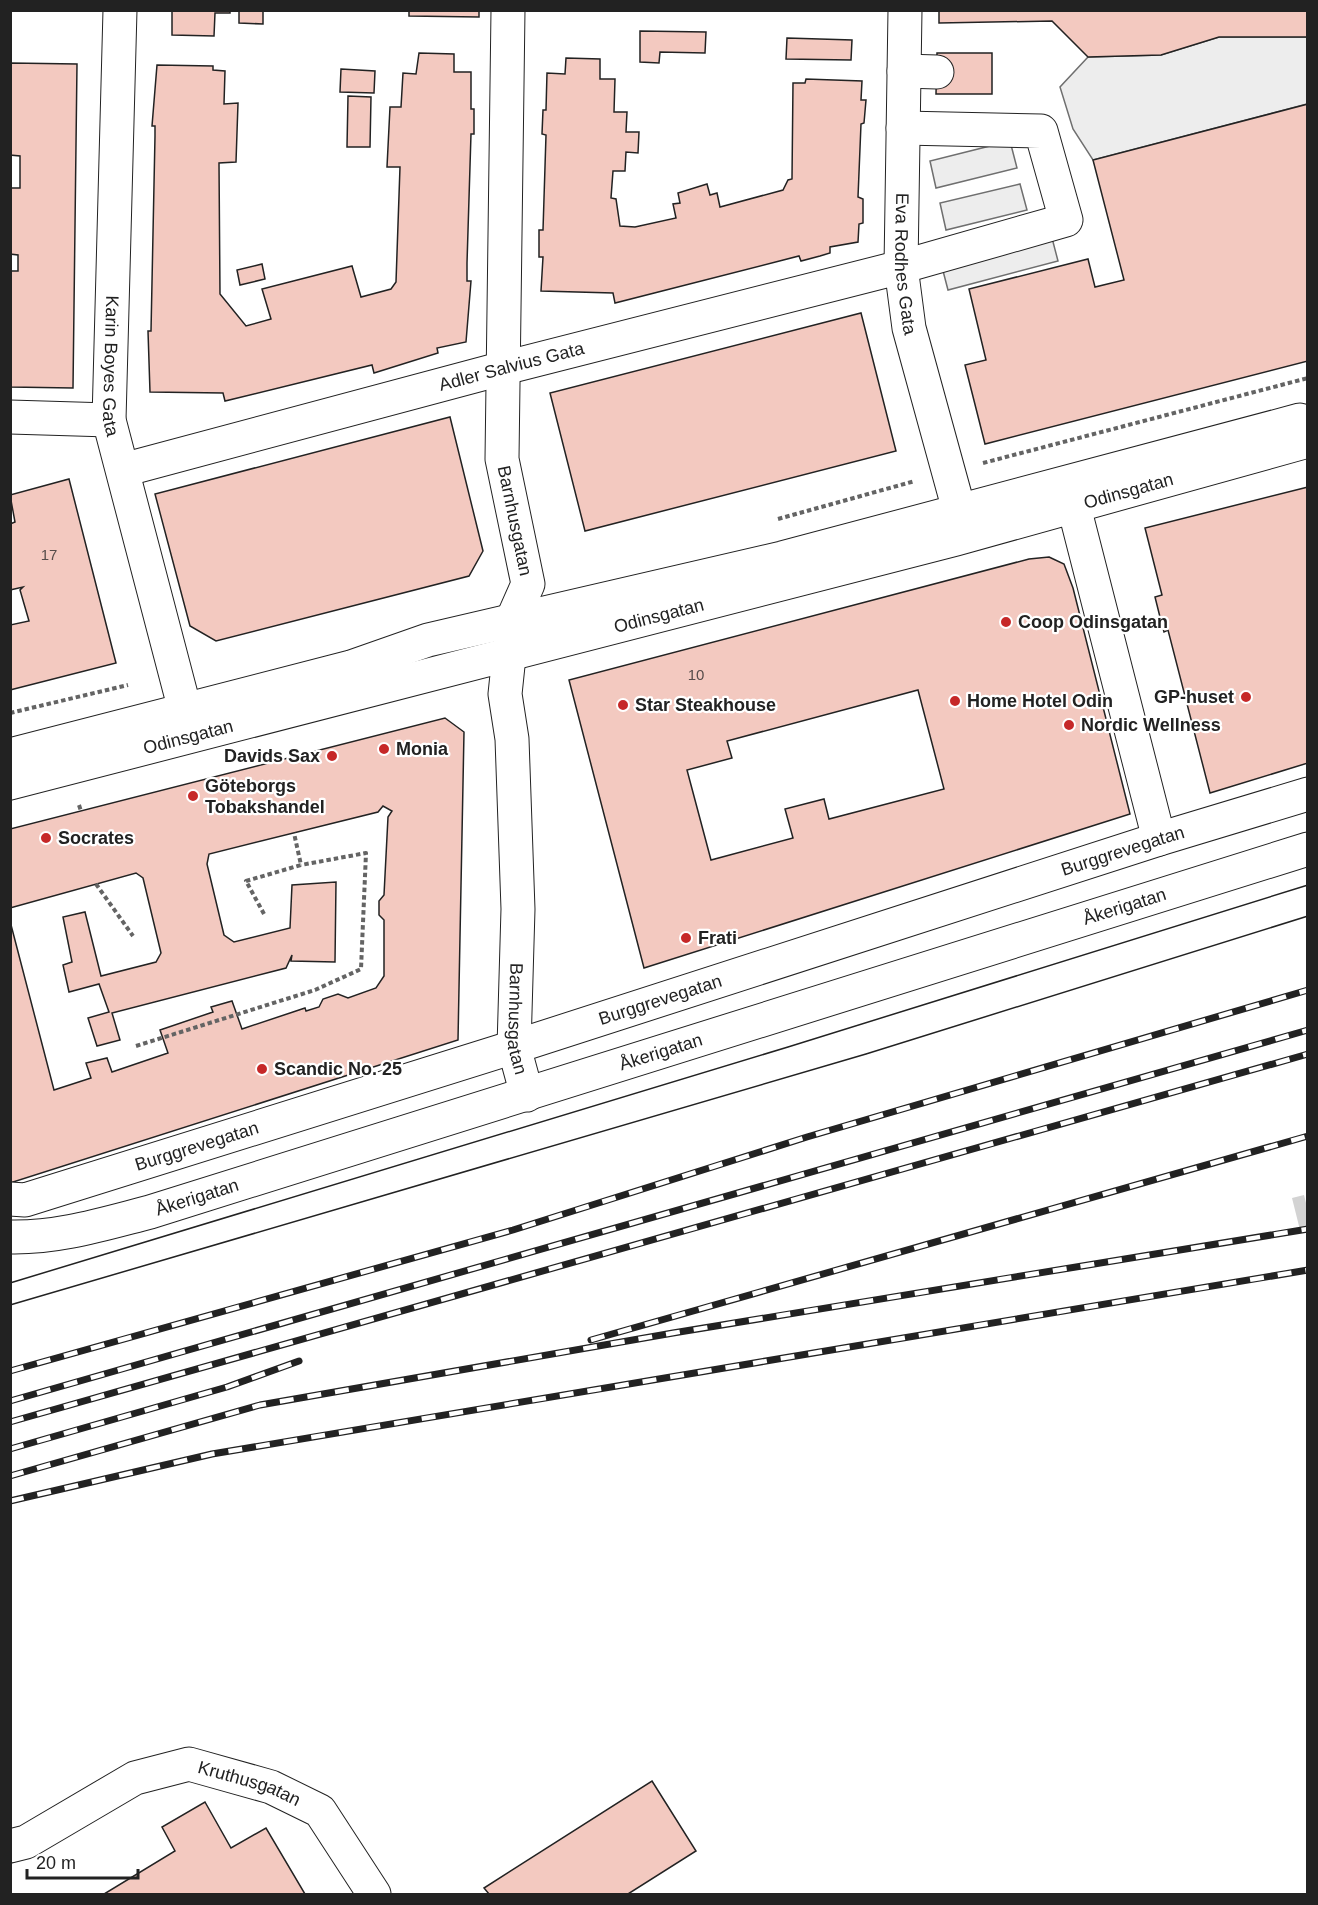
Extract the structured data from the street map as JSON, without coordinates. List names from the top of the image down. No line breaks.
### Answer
{"streets":{"street":["Eva Rodhes Gata","Karin Boyes Gata","Adler Salvius Gata","Odinsgatan","Barnhusgatan","Burggrevegatan","Åkerigatan","Kruthusgatan"]},"crossings":[["Eva Rodhes Gata","Adler Salvius Gata"],["Eva Rodhes Gata","Odinsgatan"],["Karin Boyes Gata","Adler Salvius Gata"],["Karin Boyes Gata","Odinsgatan"],["Adler Salvius Gata","Barnhusgatan"],["Odinsgatan","Barnhusgatan"],["Barnhusgatan","Burggrevegatan"],["Barnhusgatan","Åkerigatan"]],"places":["Coop Odinsgatan","GP-huset","Home Hotel Odin","Star Steakhouse","Nordic Wellness","Monia","Davids Sax","Göteborgs Tobakshandel","Socrates","Frati","Scandic No. 25"],"house_numbers":["17","10"],"scale_bar":"20 m"}
